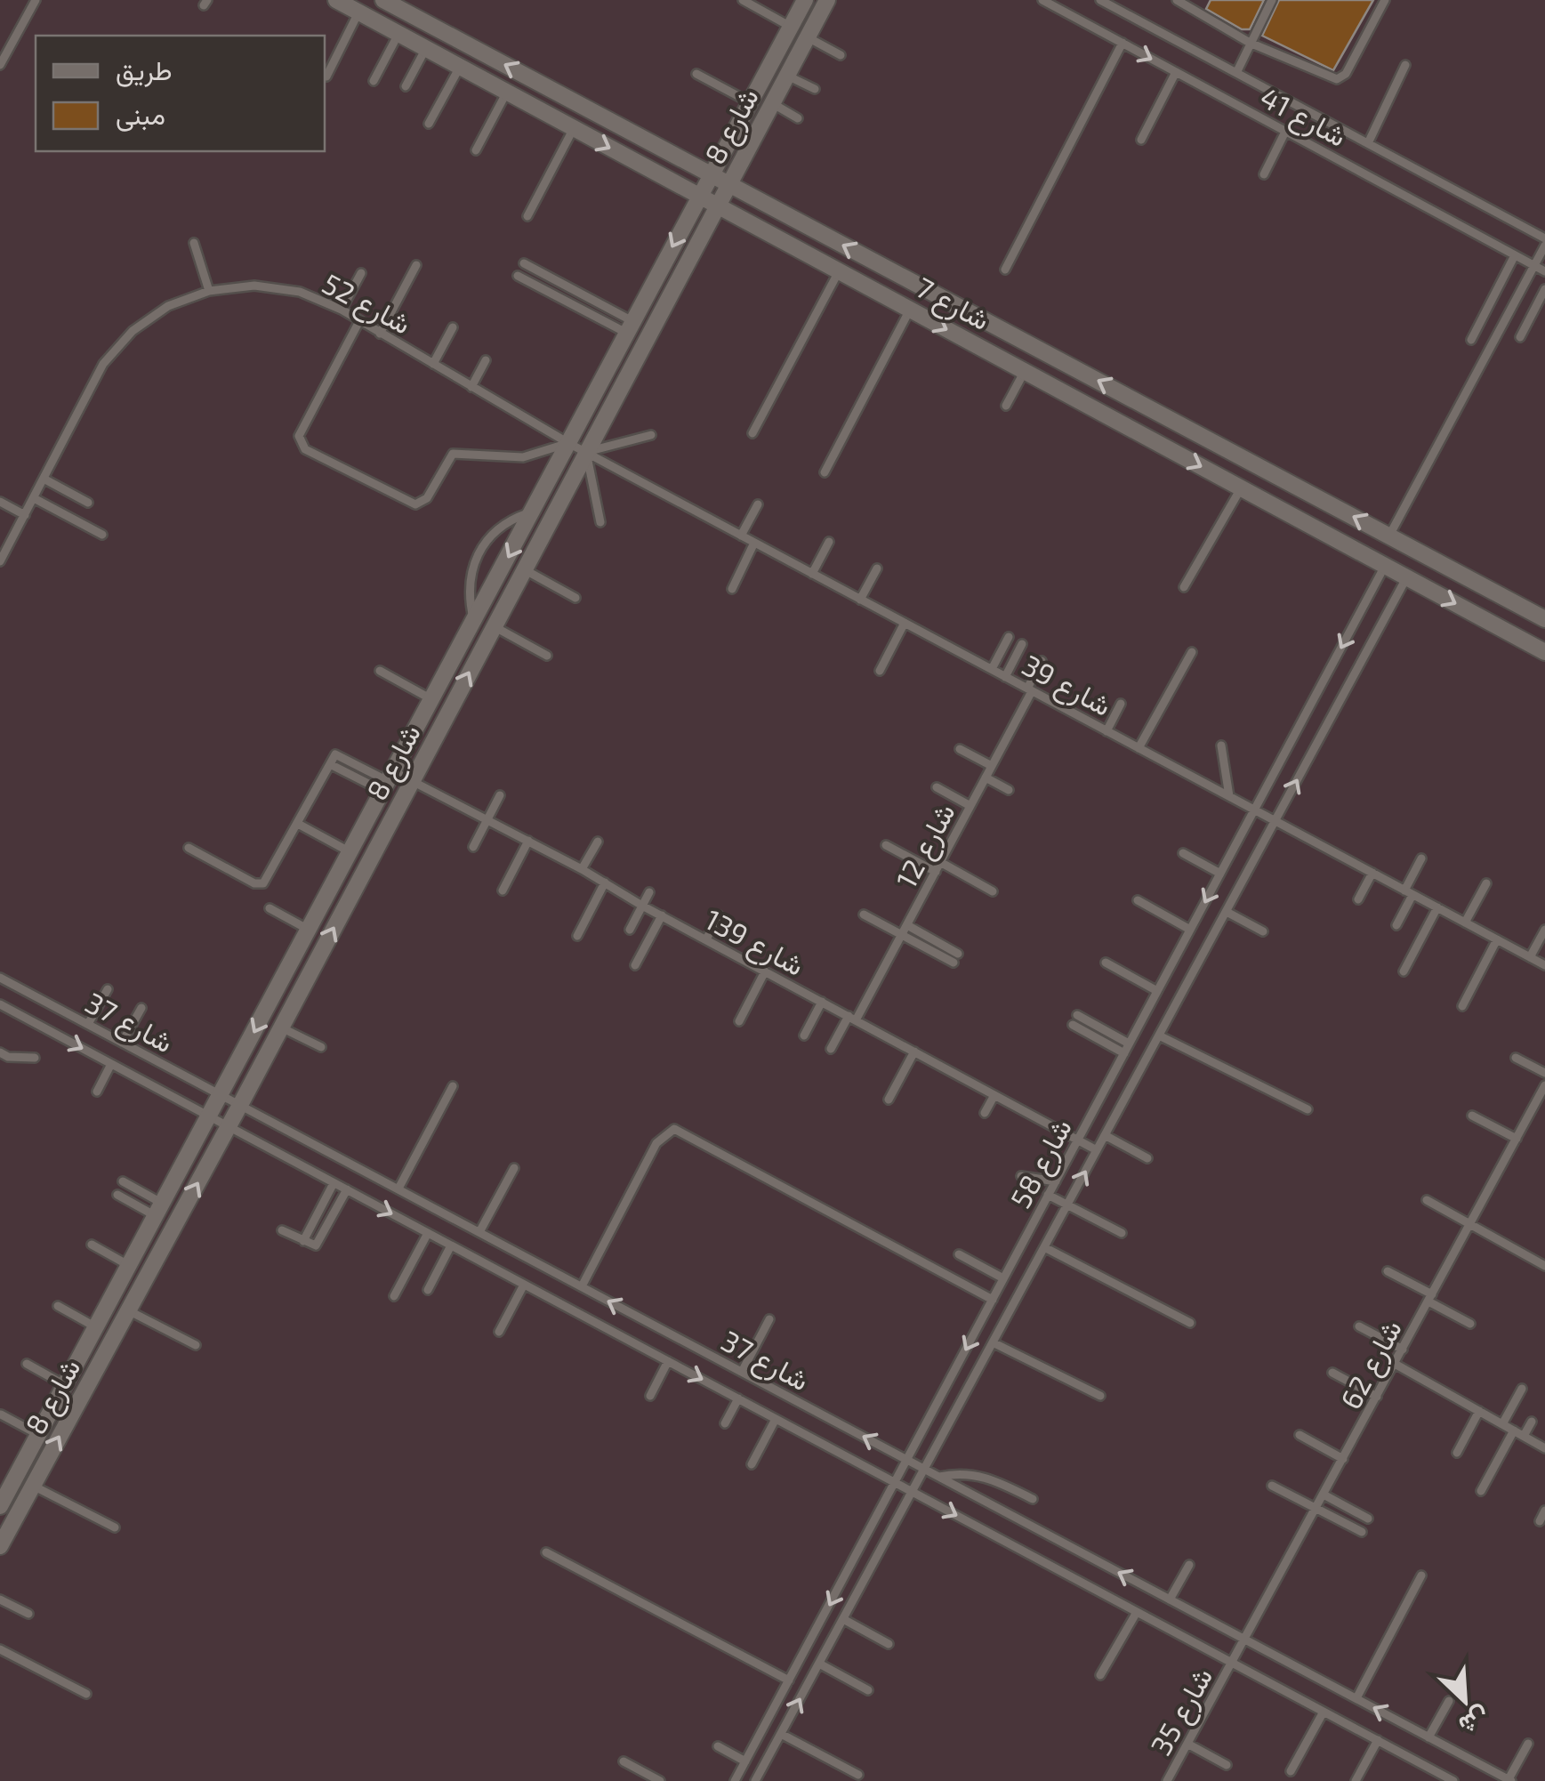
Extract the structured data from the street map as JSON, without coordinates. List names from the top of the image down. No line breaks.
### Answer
{"streets":{"street":["شارع 8","شارع 7"],"lane":["شارع 41","شارع 52","شارع 39","شارع 12","شارع 139","شارع 37","شارع 58","شارع 62","شارع 35"]},"crossings":[["شارع 8","شارع 52"],["شارع 8","شارع 7"],["شارع 8","شارع 39"],["شارع 8","شارع 139"],["شارع 8","شارع 37"],["شارع 52","شارع 39"],["شارع 7","شارع 58"],["شارع 39","شارع 12"],["شارع 39","شارع 58"],["شارع 12","شارع 139"],["شارع 139","شارع 58"],["شارع 37","شارع 58"],["شارع 37","شارع 62"],["شارع 37","شارع 35"],["شارع 62","شارع 35"]],"legend":["طريق","مبنى"],"north":"bottom right"}
